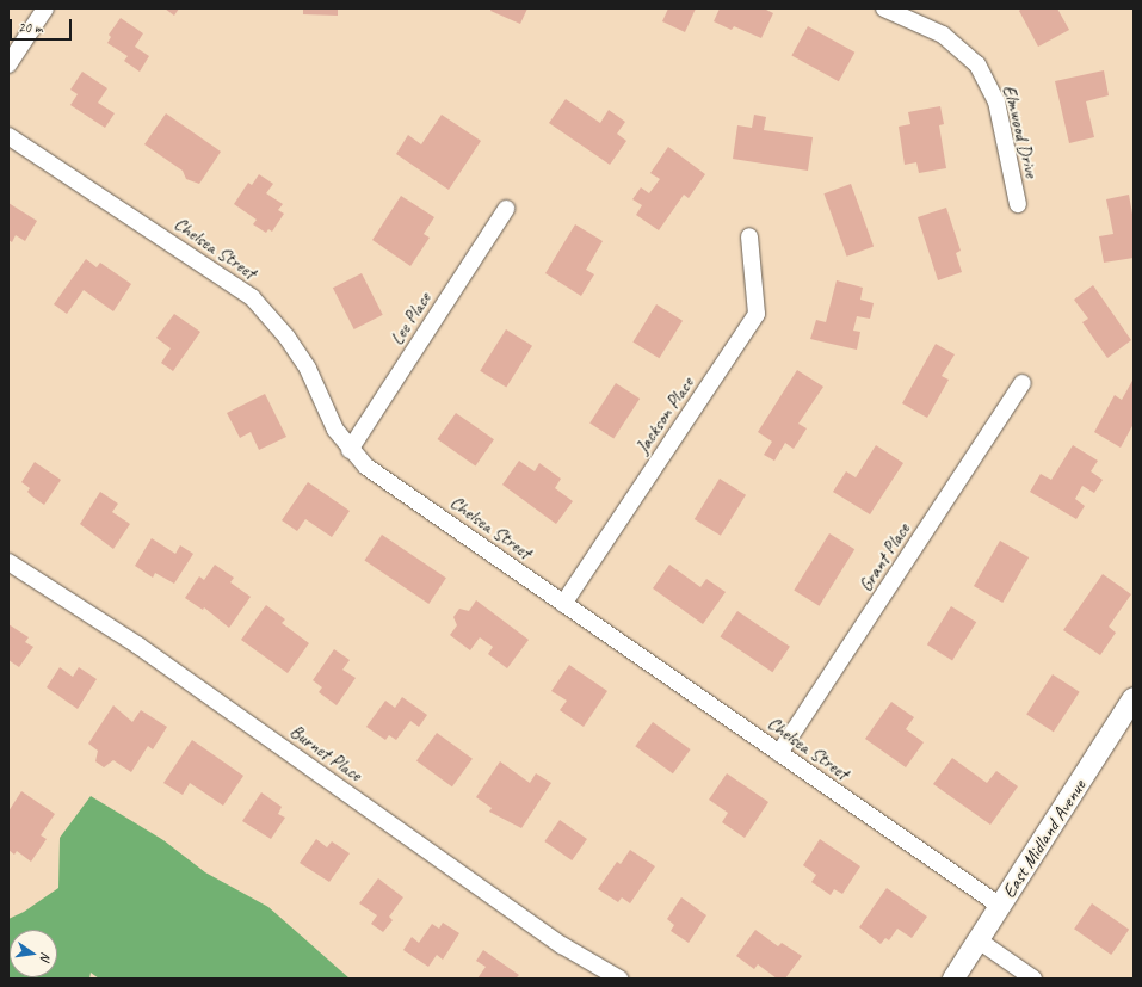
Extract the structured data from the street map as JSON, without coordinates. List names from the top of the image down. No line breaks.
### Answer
{"streets":{"street":["Elmwood Drive","Chelsea Street","Lee Place","Jackson Place","Grant Place","Burnet Place","East Midland Avenue"]},"crossings":[["Chelsea Street","Lee Place"],["Chelsea Street","Jackson Place"],["Chelsea Street","Grant Place"],["Chelsea Street","East Midland Avenue"]],"scale_bar":"20 m","north":"right"}
